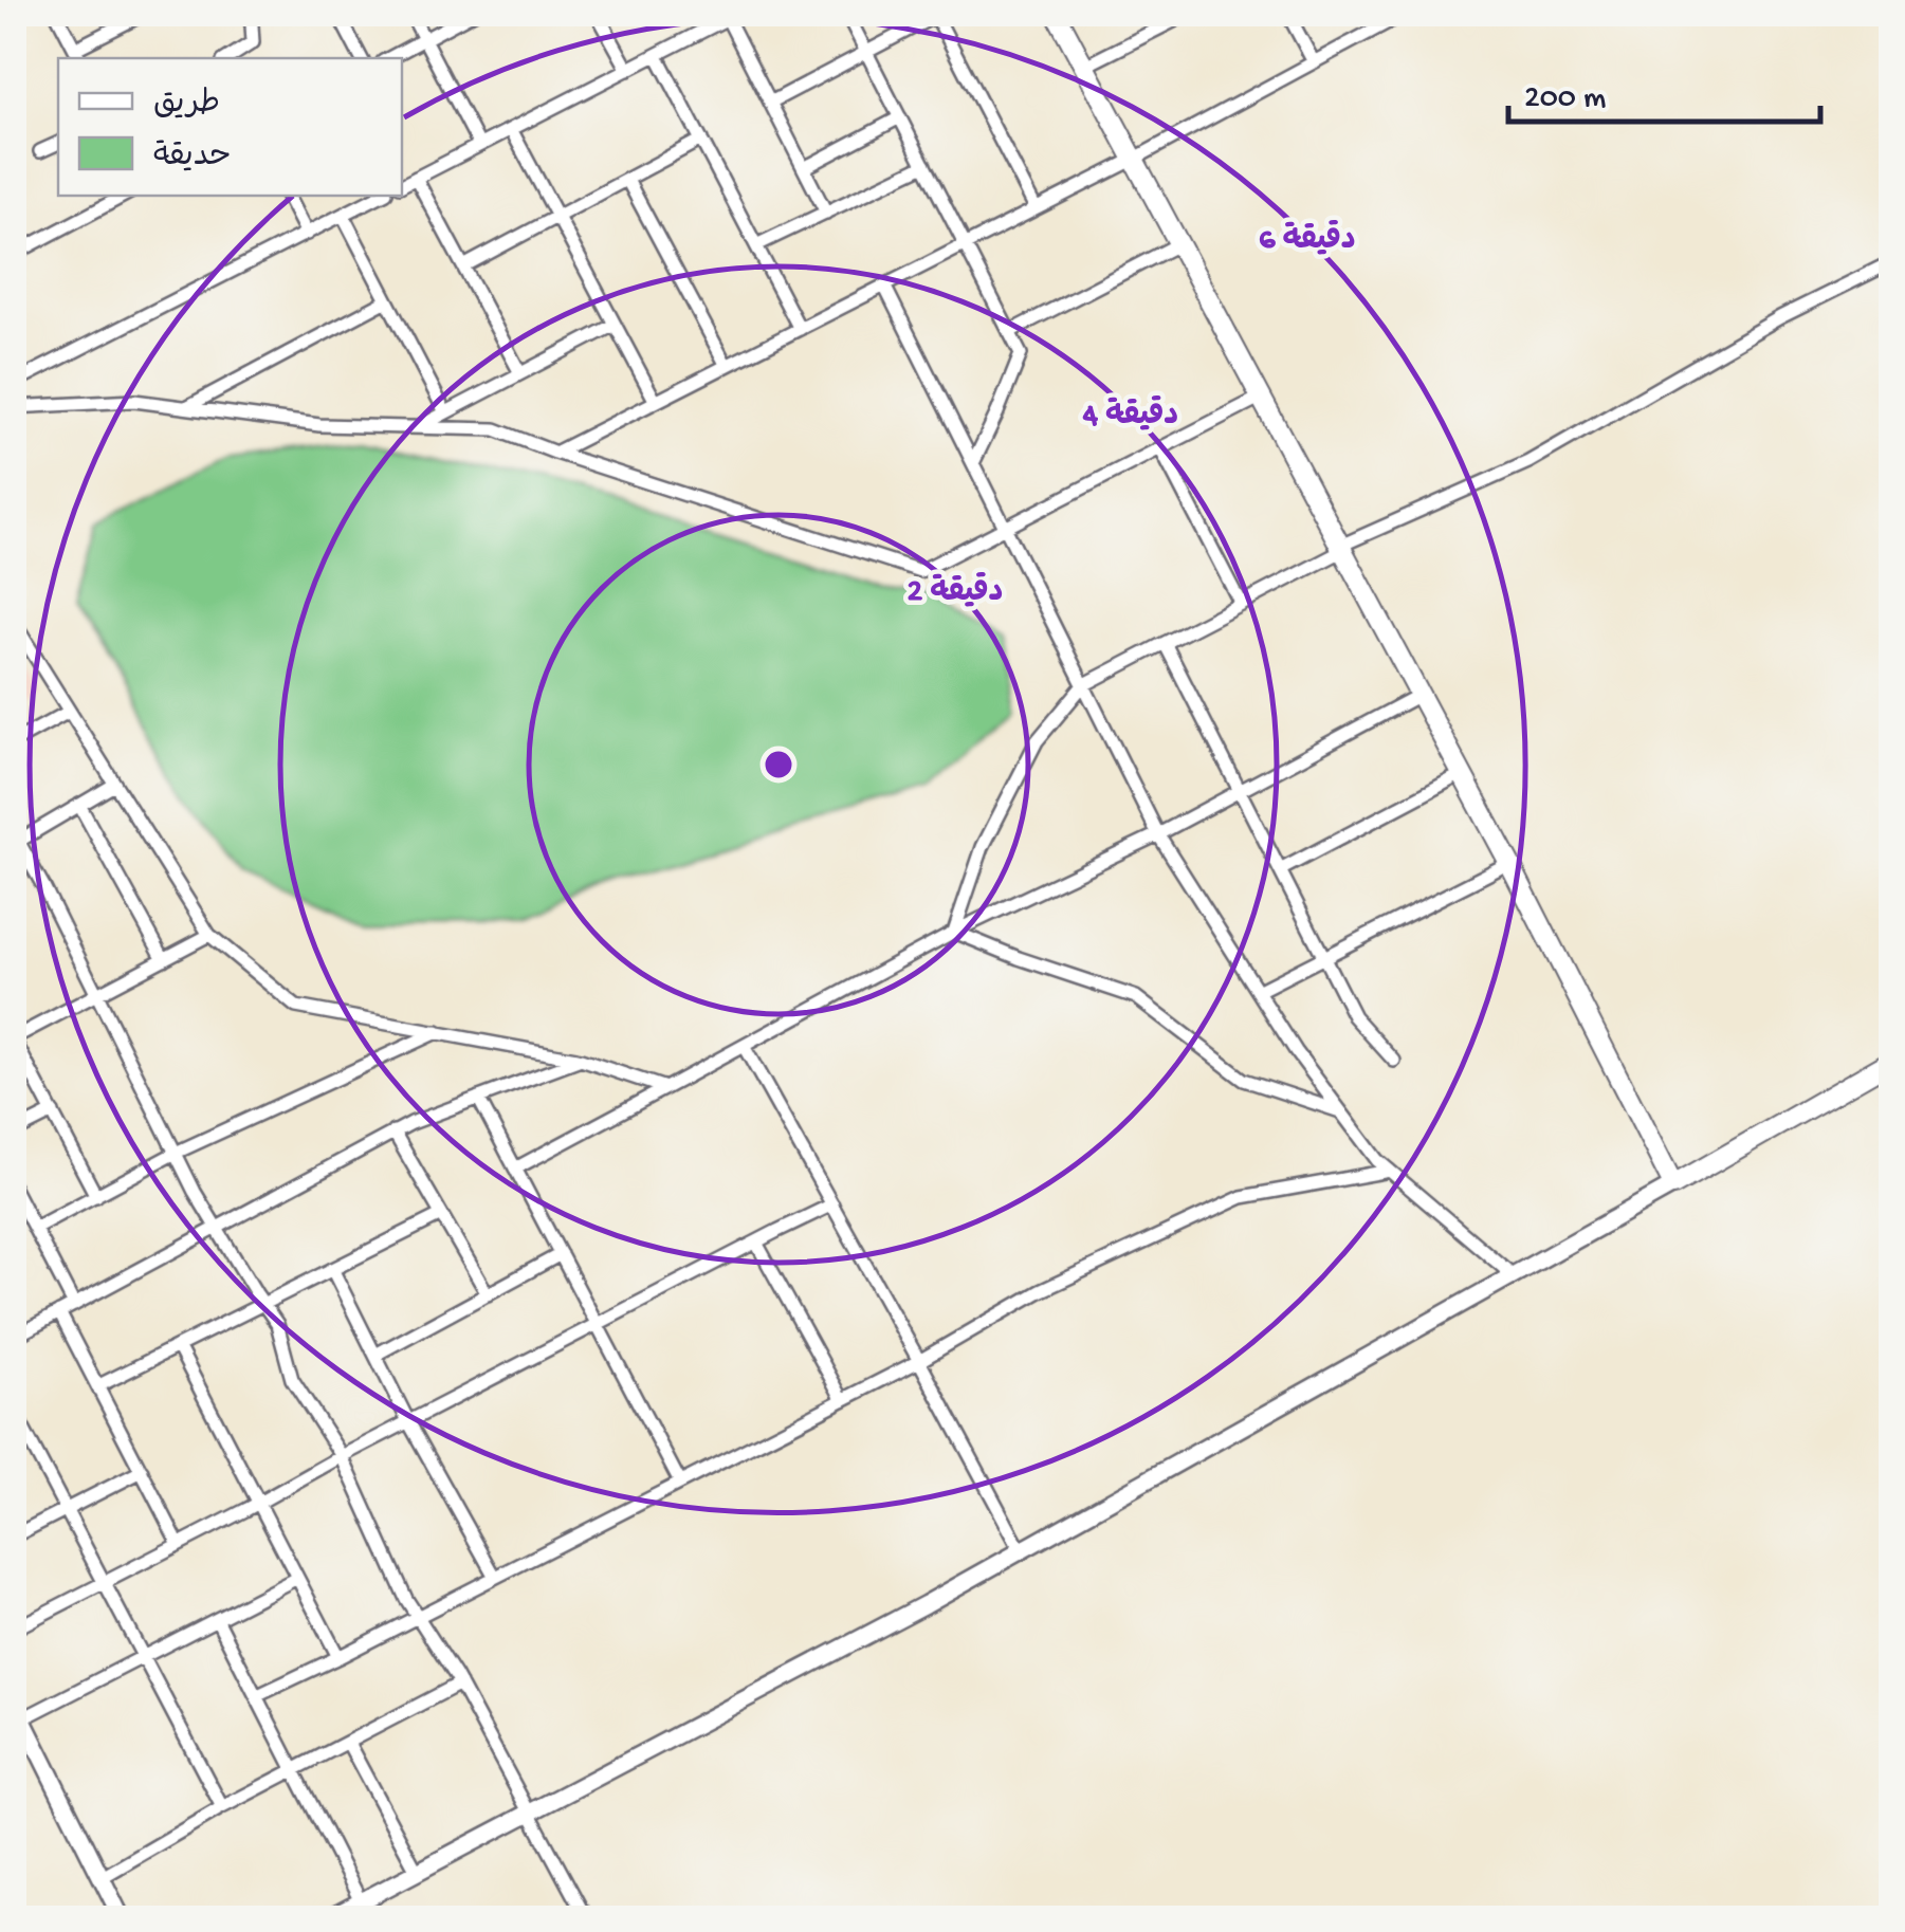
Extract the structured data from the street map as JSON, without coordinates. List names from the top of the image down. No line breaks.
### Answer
{"legend":["طريق","حديقة"],"scale_bar":"200 m","rings":["6 دقيقة","4 دقيقة","2 دقيقة"]}
